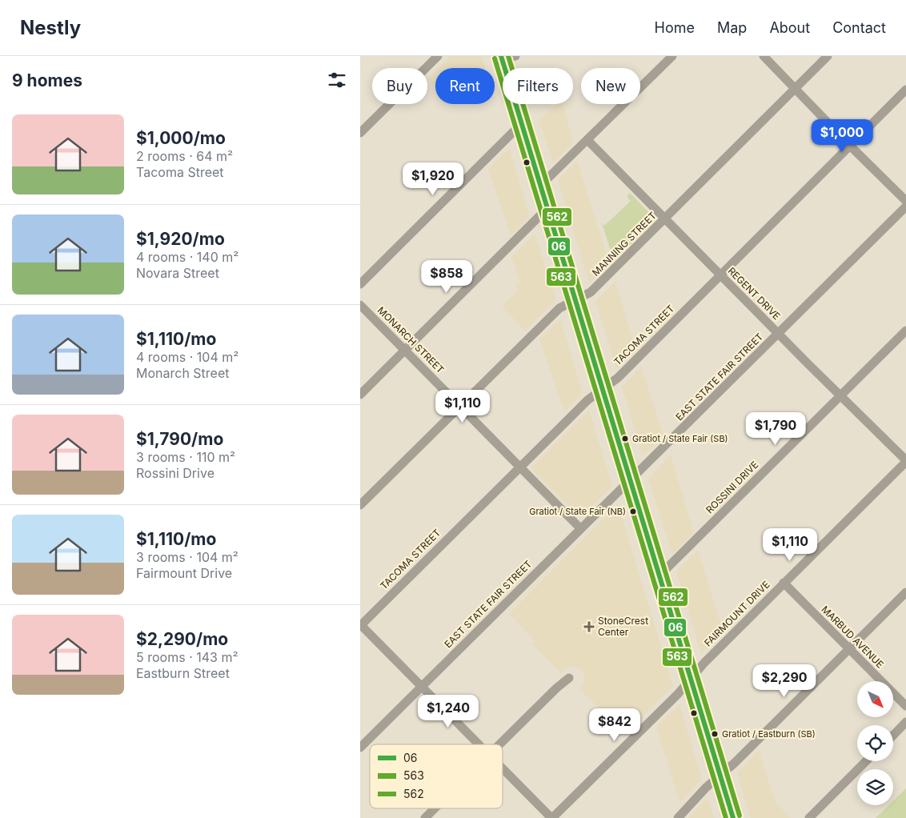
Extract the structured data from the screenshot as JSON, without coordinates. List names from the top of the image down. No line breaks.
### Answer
{"streets":{"street":["MANNING STREET","REGENT DRIVE","TACOMA STREET","MONARCH STREET","EAST STATE FAIR STREET","ROSSINI DRIVE","FAIRMOUNT DRIVE","MARBUD AVENUE"]},"crossings":[["MANNING STREET","REGENT DRIVE"],["MANNING STREET","MONARCH STREET"],["REGENT DRIVE","TACOMA STREET"],["REGENT DRIVE","EAST STATE FAIR STREET"],["REGENT DRIVE","ROSSINI DRIVE"],["REGENT DRIVE","FAIRMOUNT DRIVE"],["TACOMA STREET","MONARCH STREET"],["MONARCH STREET","EAST STATE FAIR STREET"],["FAIRMOUNT DRIVE","MARBUD AVENUE"]],"places":{"other":["Gratiot / State Fair (SB)","Gratiot / State Fair (NB)","Gratiot / Eastburn (SB)"],"health":["StoneCrest Center"]},"lines":["transit line 06","transit line 562","transit line 563"],"legend":["06","563","562"],"north":"bottom right","page":{"header":"Nestly","nav":["Home","Map","About","Contact"],"heading":"9 homes","chip":["Buy","Rent","Filters","New"],"list":[{"name":"$1,000/mo","note":"2 rooms · 64 m² · Tacoma Street"},{"name":"$1,920/mo","note":"4 rooms · 140 m² · Novara Street"},{"name":"$1,110/mo","note":"4 rooms · 104 m² · Monarch Street"},{"name":"$1,790/mo","note":"3 rooms · 110 m² · Rossini Drive"},{"name":"$1,110/mo","note":"3 rooms · 104 m² · Fairmount Drive"},{"name":"$2,290/mo","note":"5 rooms · 143 m² · Eastburn Street"}],"price":["$1,000","$1,920","$858","$1,110","$1,790","$1,110","$2,290","$1,240","$842"]}}
